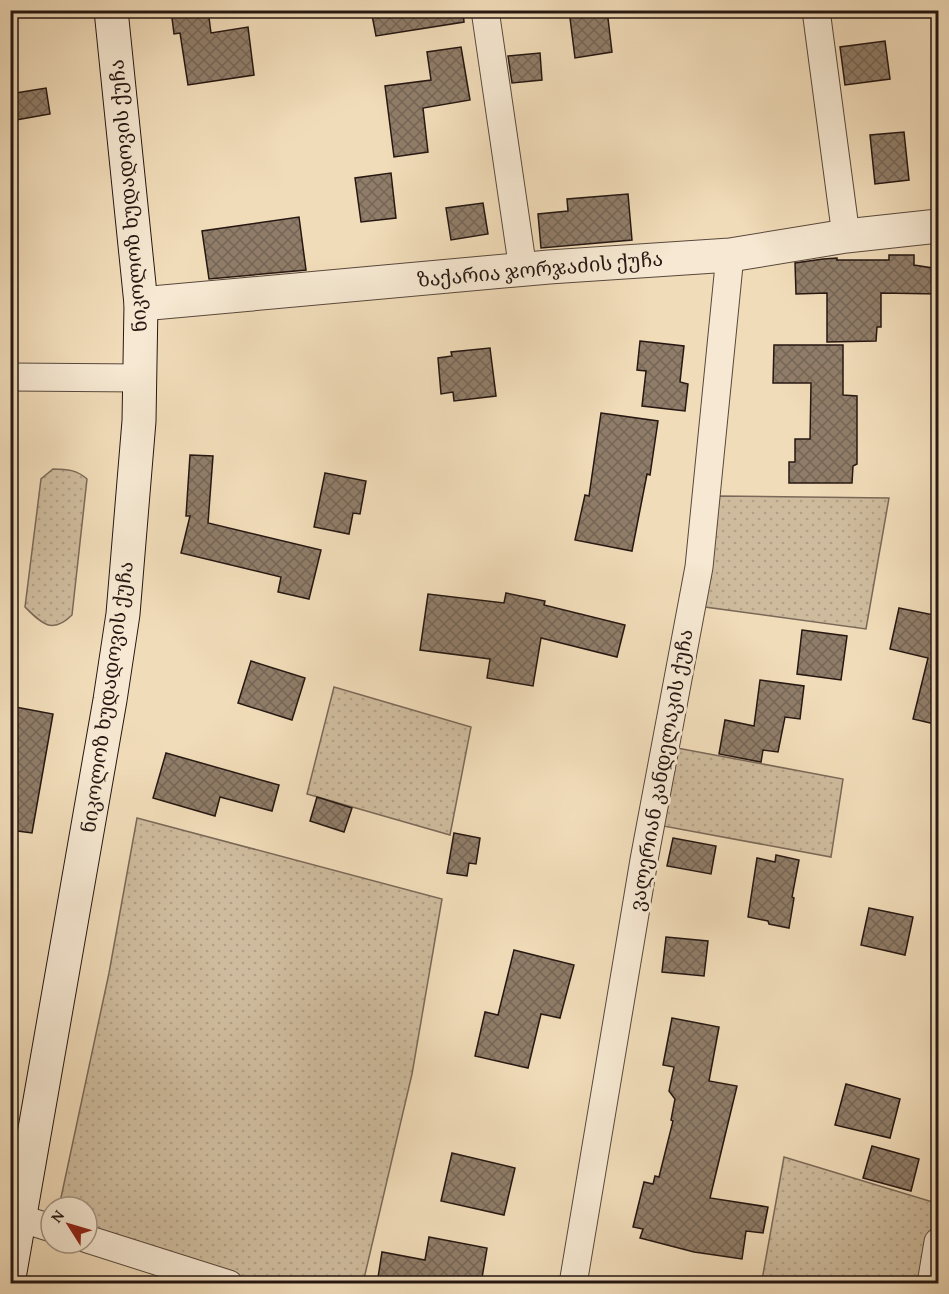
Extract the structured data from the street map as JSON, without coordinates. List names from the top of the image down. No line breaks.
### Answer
{"streets":{"main road":["ნიკოლოზ ხუდადოვის ქუჩა","ზაქარია ჯორჯაძის ქუჩა"],"street":["ვალერიან კანდელაკის ქუჩა"]},"crossings":[["ნიკოლოზ ხუდადოვის ქუჩა","ზაქარია ჯორჯაძის ქუჩა"],["ზაქარია ჯორჯაძის ქუჩა","ვალერიან კანდელაკის ქუჩა"]],"north":"top left"}
